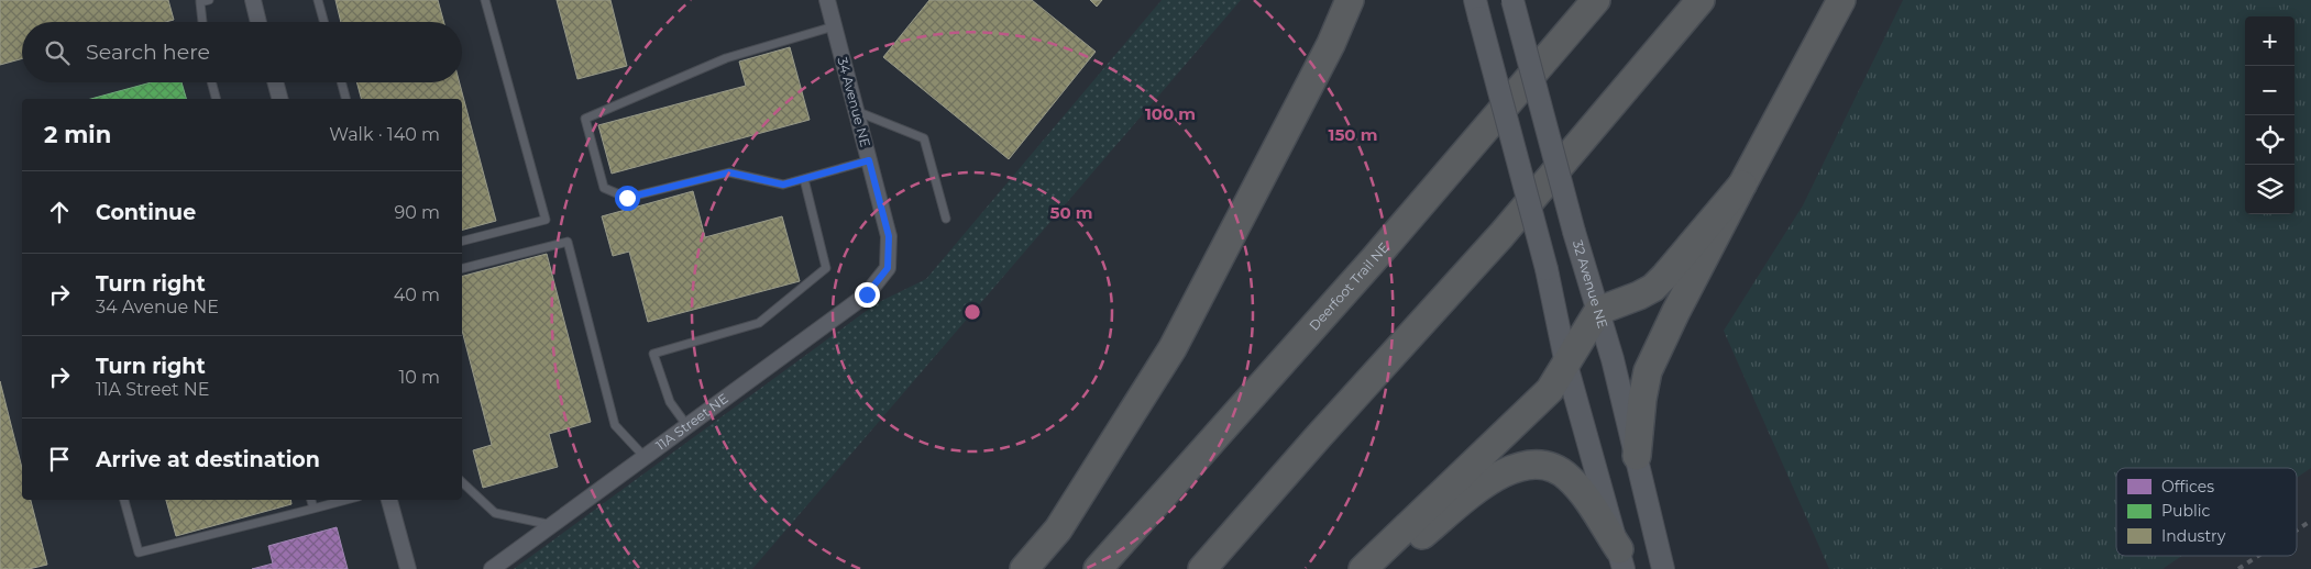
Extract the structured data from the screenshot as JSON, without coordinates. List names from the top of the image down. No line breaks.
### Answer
{"streets":{"highway":["Deerfoot Trail NE"],"main road":["32 Avenue NE"],"street":["34 Avenue NE","11A Street NE"]},"crossings":[["34 Avenue NE","11A Street NE"]],"legend":["Offices","Public","Industry"],"page":{"map_buttons":["+","−"],"search":"Search here","heading":["2 min","Walk · 140 m"],"list":[["Continue","90 m"],["Turn right","34 Avenue NE","40 m"],["Turn right","11A Street NE","10 m"],"Arrive at destination"]},"rings":["100 m","150 m","50 m"]}
